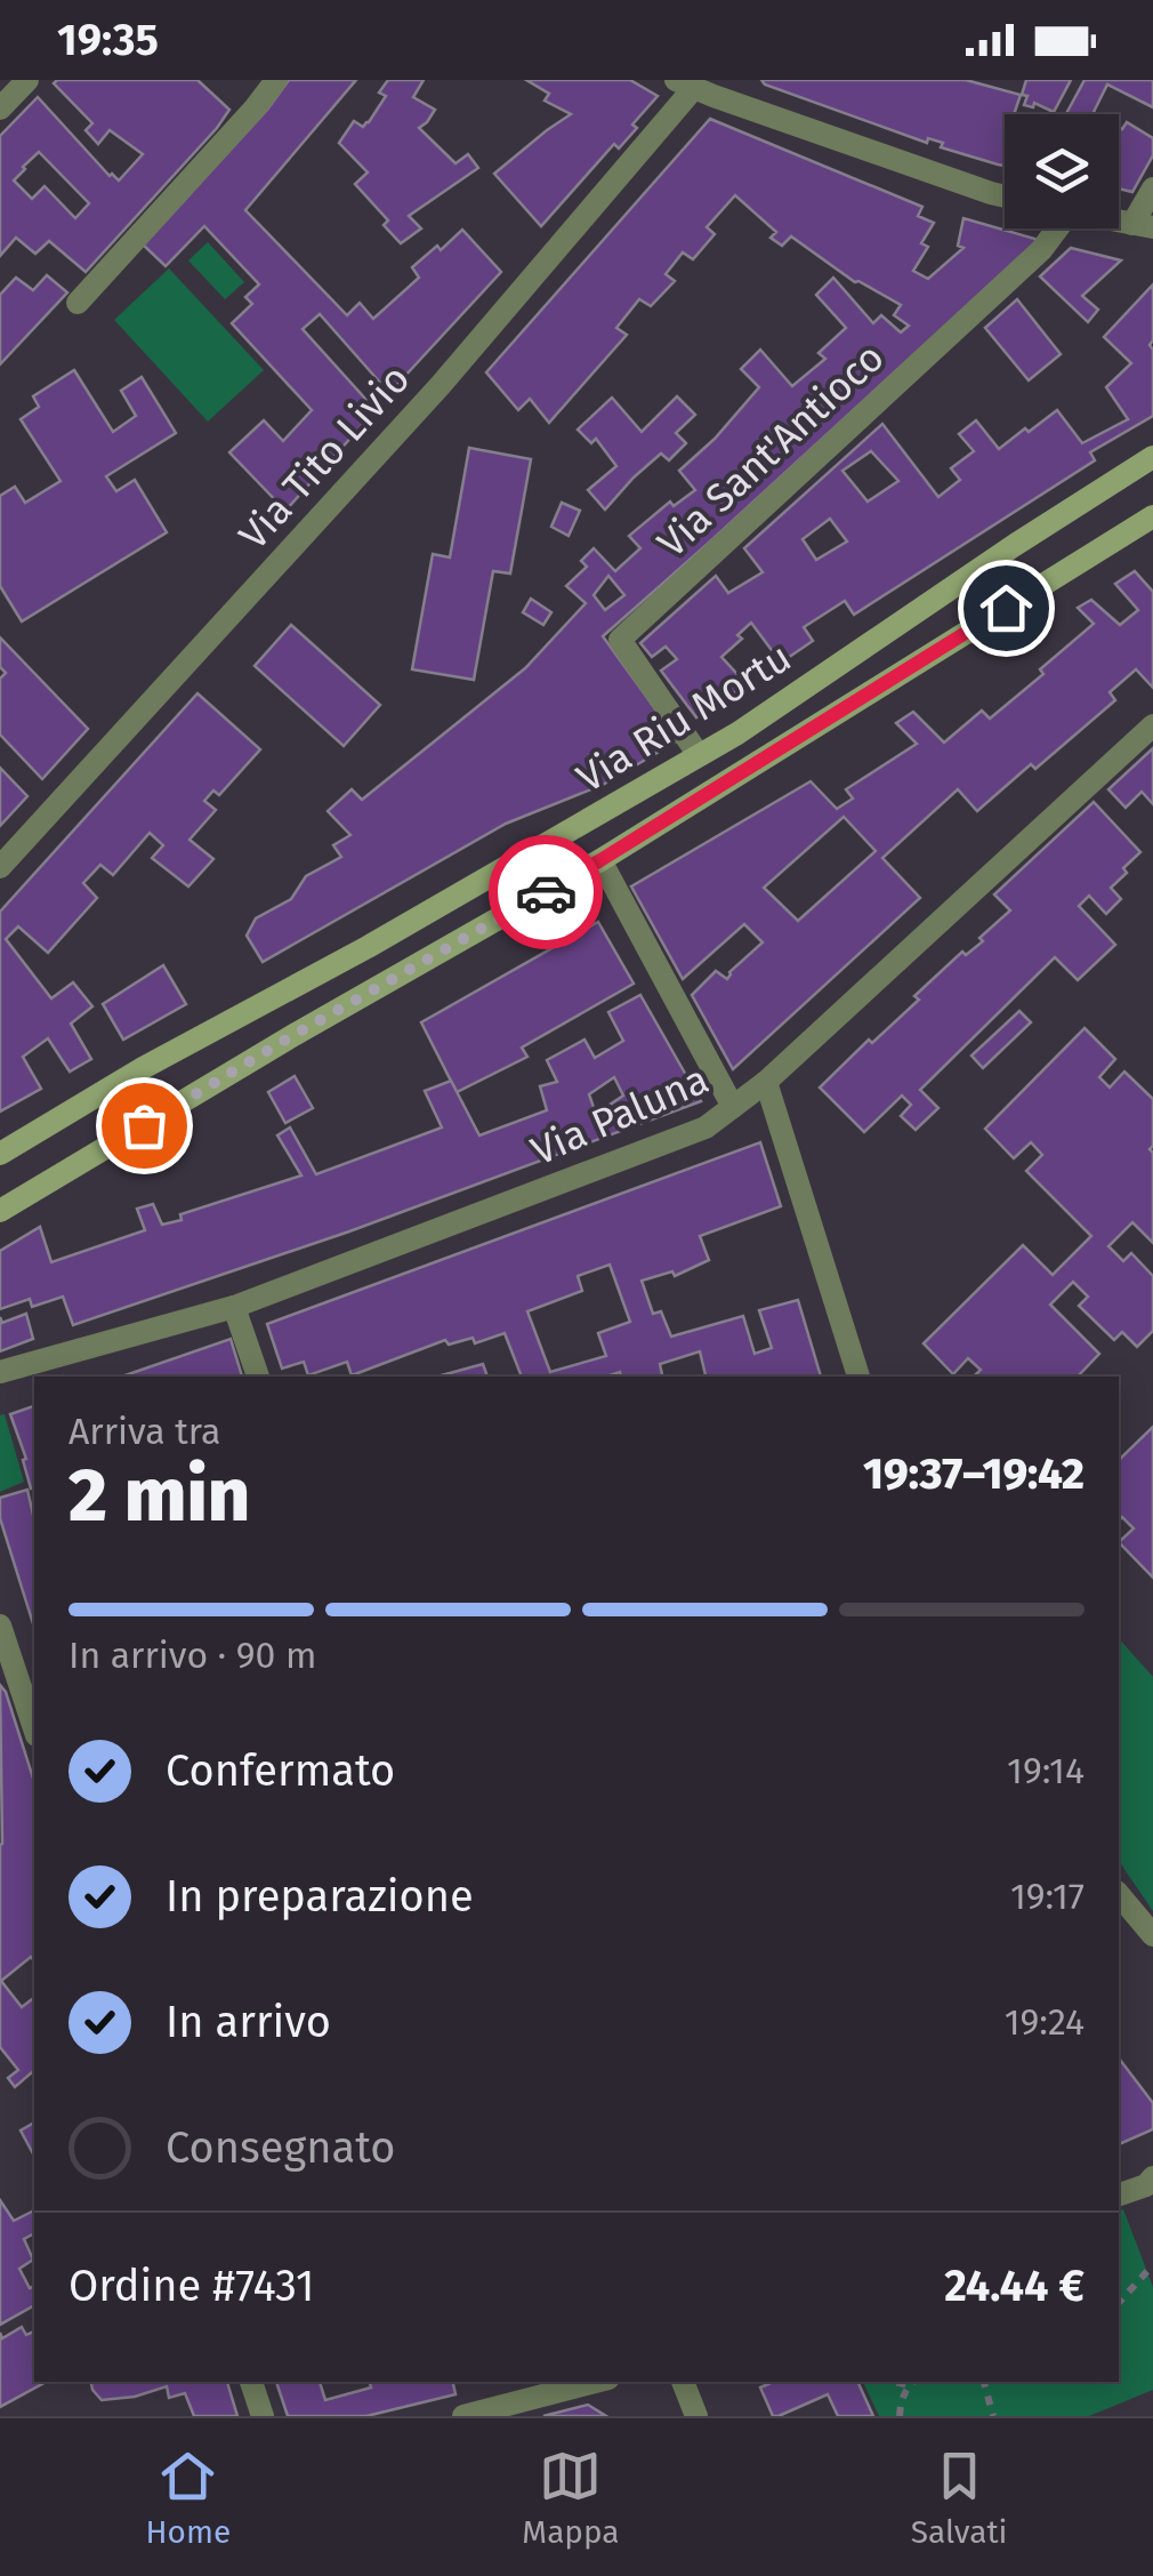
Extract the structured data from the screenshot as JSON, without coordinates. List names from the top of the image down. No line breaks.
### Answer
{"streets":{"main road":["Via Riu Mortu"],"street":["Via Sant'Antioco","Via Tito Livio","Via Paluna"]},"crossings":[["Via Sant'Antioco","Via Riu Mortu"]],"page":{"status":"19:35","heading":["2 min","Arriva tra","19:37–19:42"],"panel":["Ordine #7431","24.44 €"],"bar":"In arrivo · 90 m","list":[["Confermato","19:14"],["In preparazione","19:17"],["In arrivo","19:24"],"Consegnato"],"tabs":["Home","Mappa","Salvati"]}}
